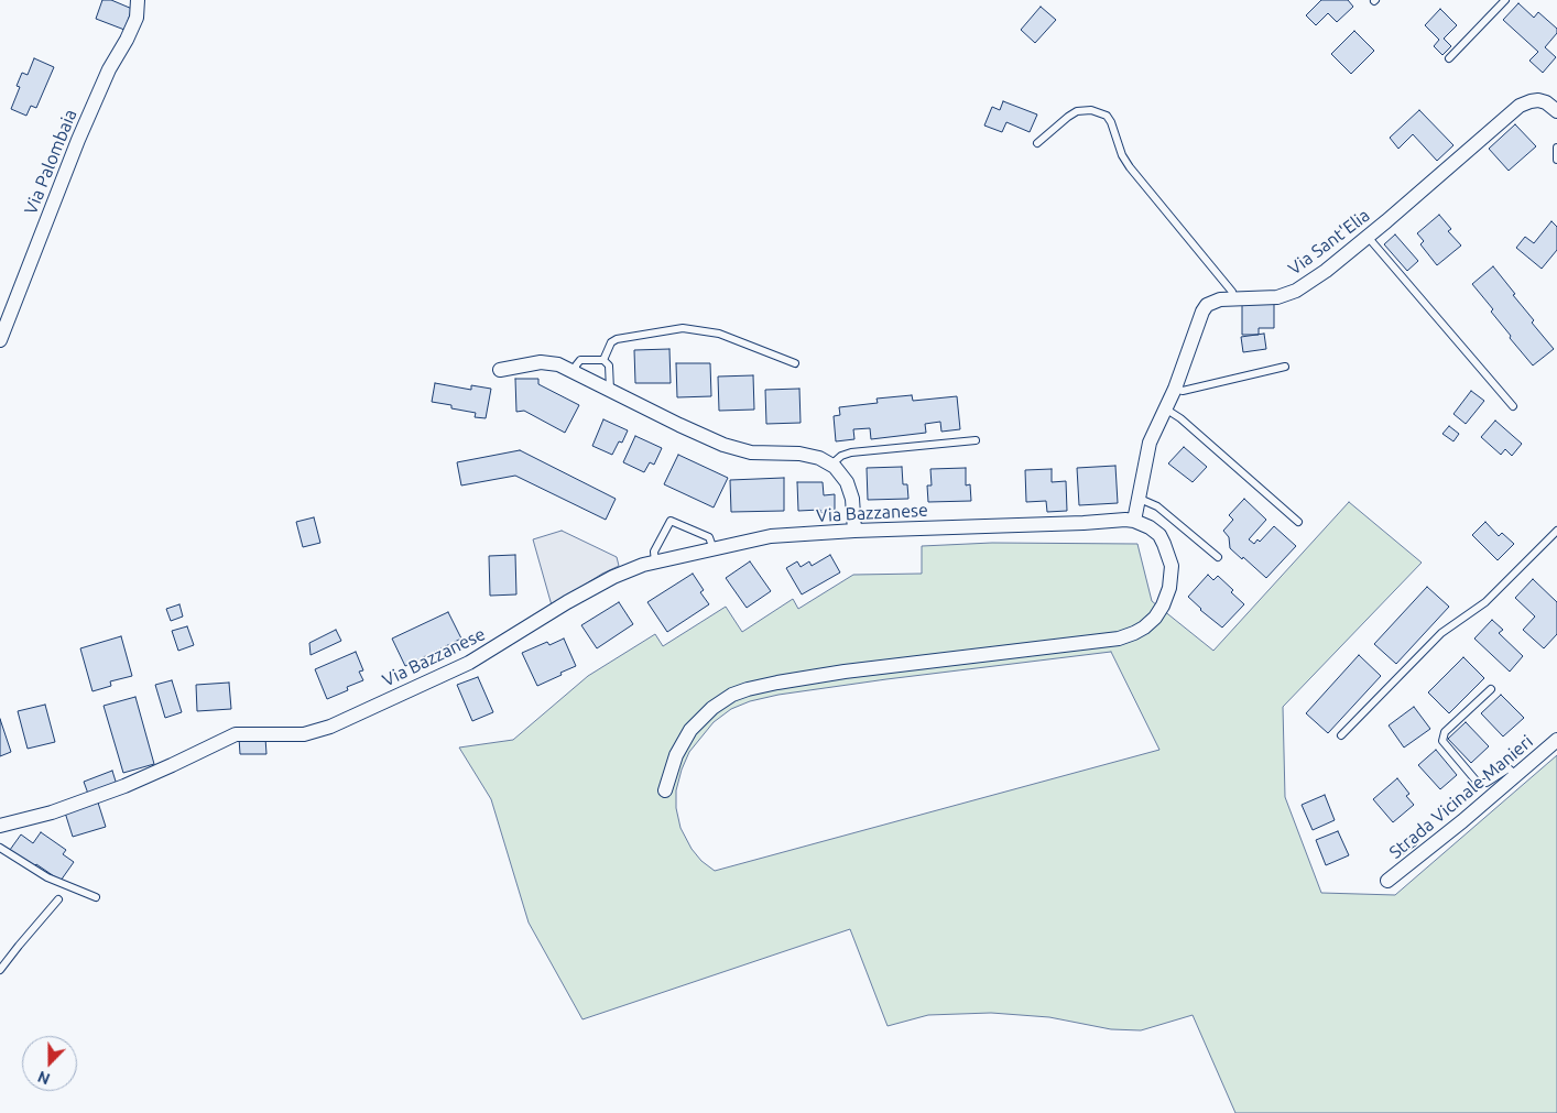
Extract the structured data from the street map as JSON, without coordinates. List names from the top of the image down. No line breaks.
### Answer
{"streets":{"street":["Via Palombaia","Via Sant'Elia","Via Bazzanese","Strada Vicinale Manieri"]},"crossings":[["Via Sant'Elia","Via Bazzanese"]],"north":"bottom"}
